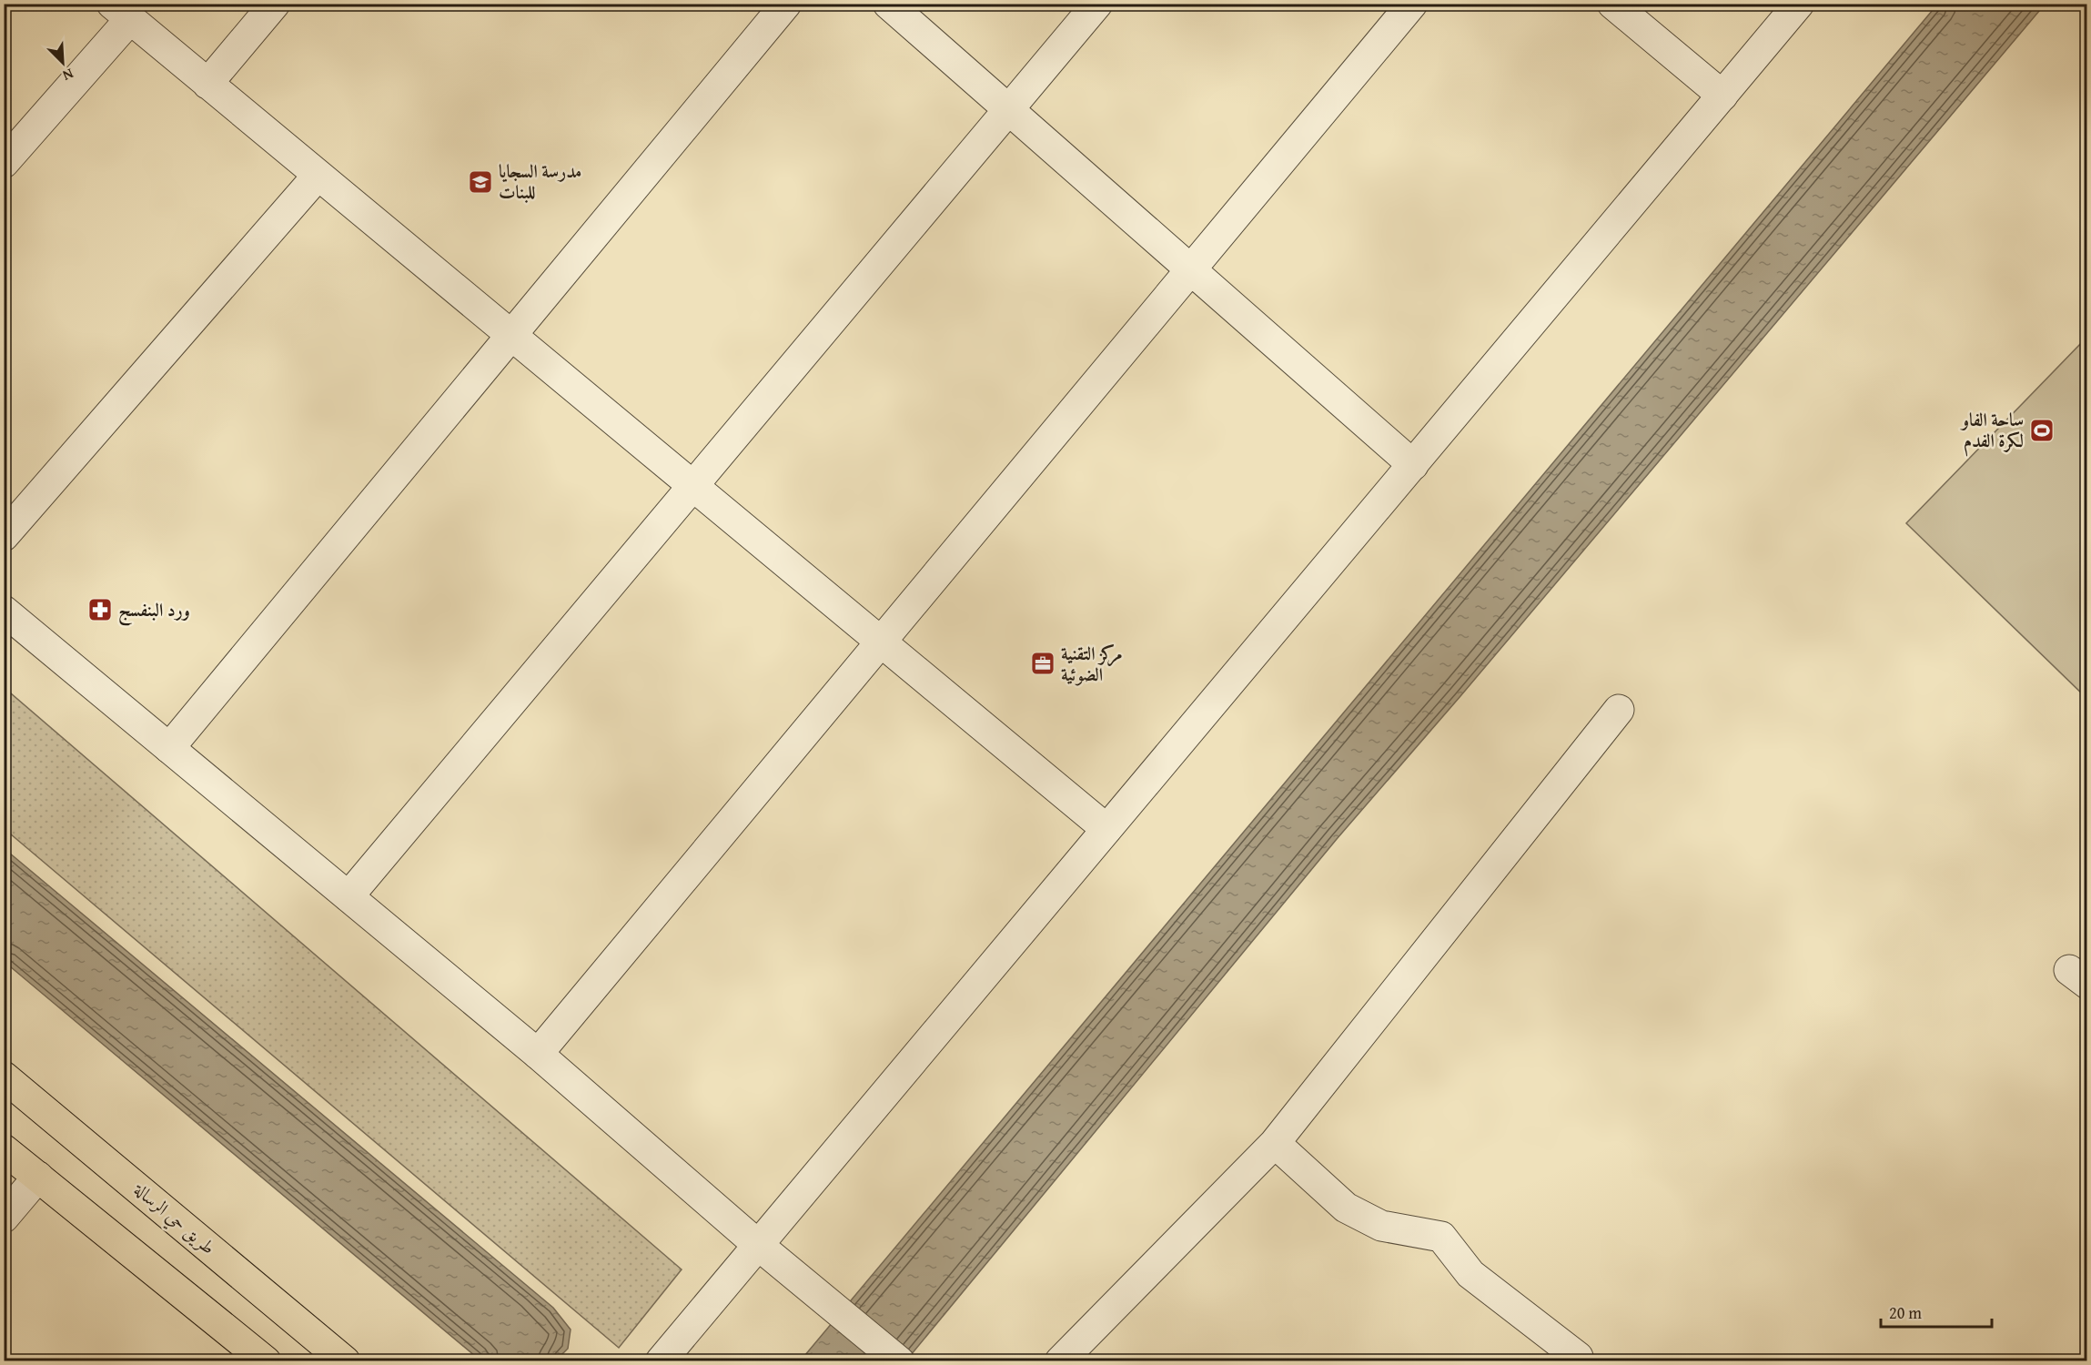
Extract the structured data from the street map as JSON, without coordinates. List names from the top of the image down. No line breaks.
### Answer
{"streets":{"main road":["طريق حي الرسالة"]},"places":{"school or university":["مدرسة السجايا للبنات"],"sports":["ساحة الفاو لكرة الفدم"],"pharmacy":["ورد البنفسج"],"office":["مركز التقنية الضوئية"]},"scale_bar":"20 m","north":"bottom right"}
